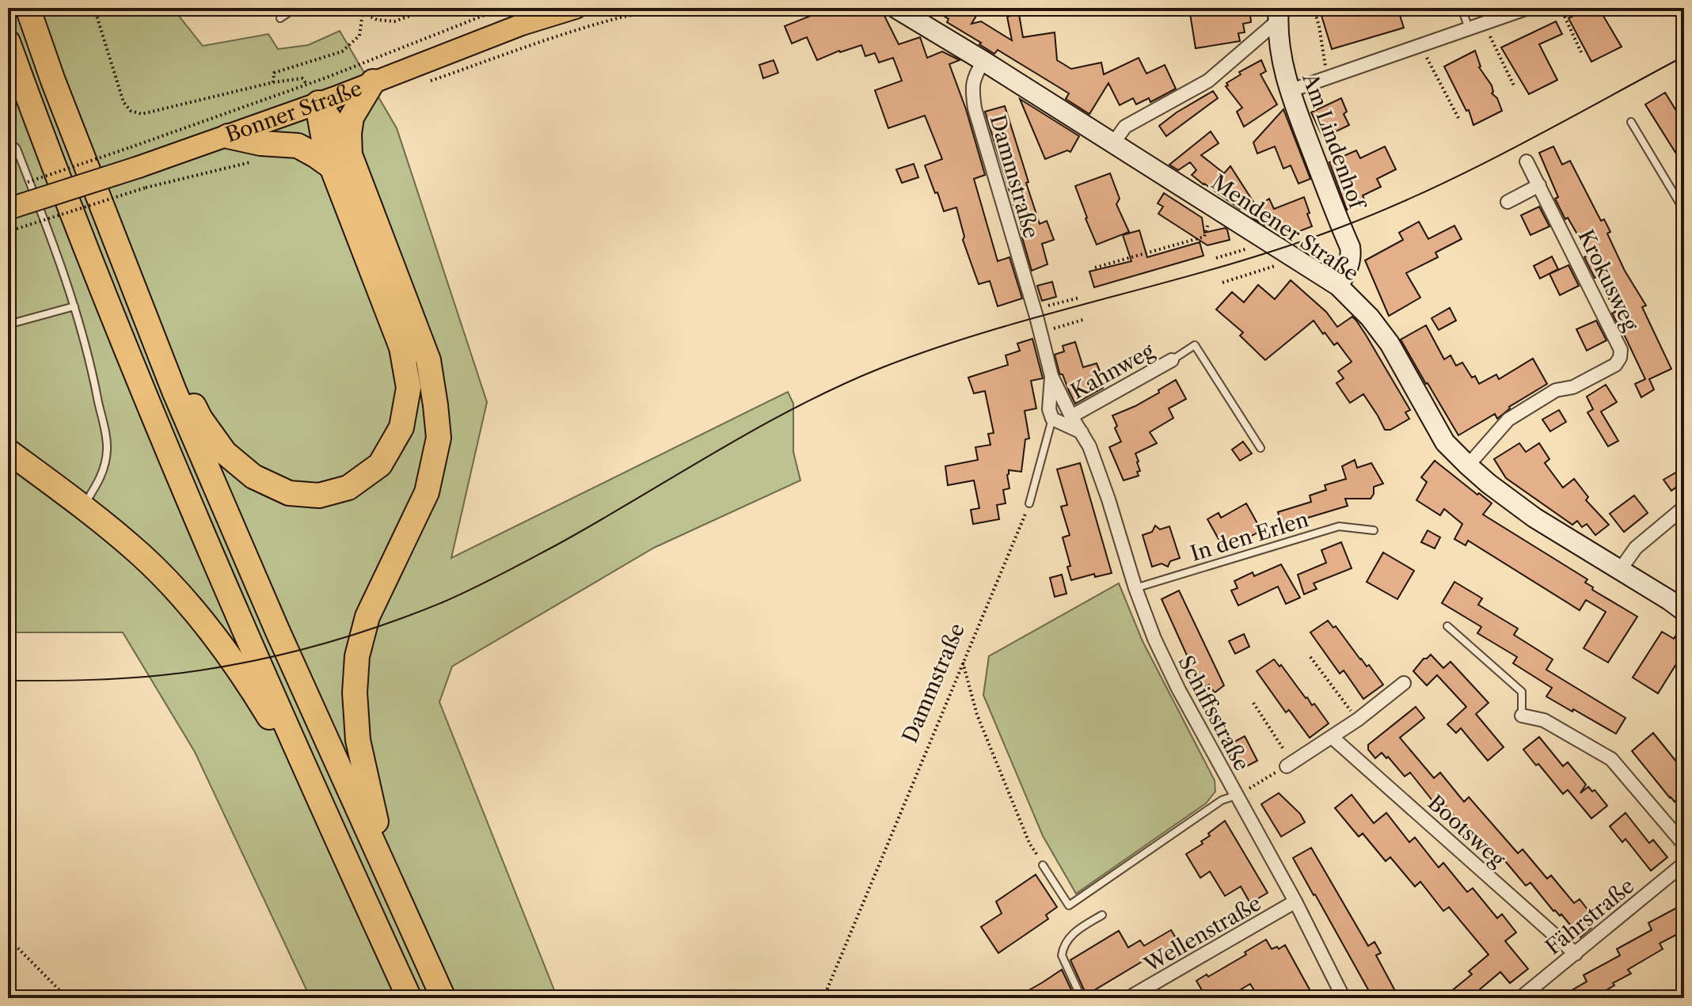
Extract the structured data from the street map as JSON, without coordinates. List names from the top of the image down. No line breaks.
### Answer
{"streets":{"main road":["Bonner Straße"],"street":["Am Lindenhof","Dammstraße","Mendener Straße","Krokusweg","Kahnweg","Schiffsstraße","Bootsweg","Fährstraße","Wellenstraße"],"lane":["In den Erlen"]},"crossings":[["Am Lindenhof","Mendener Straße"],["Dammstraße","Mendener Straße"],["Dammstraße","Kahnweg"],["Dammstraße","Schiffsstraße"],["Mendener Straße","Krokusweg"],["Kahnweg","Schiffsstraße"],["In den Erlen","Schiffsstraße"],["Schiffsstraße","Wellenstraße"],["Bootsweg","Fährstraße"]]}
